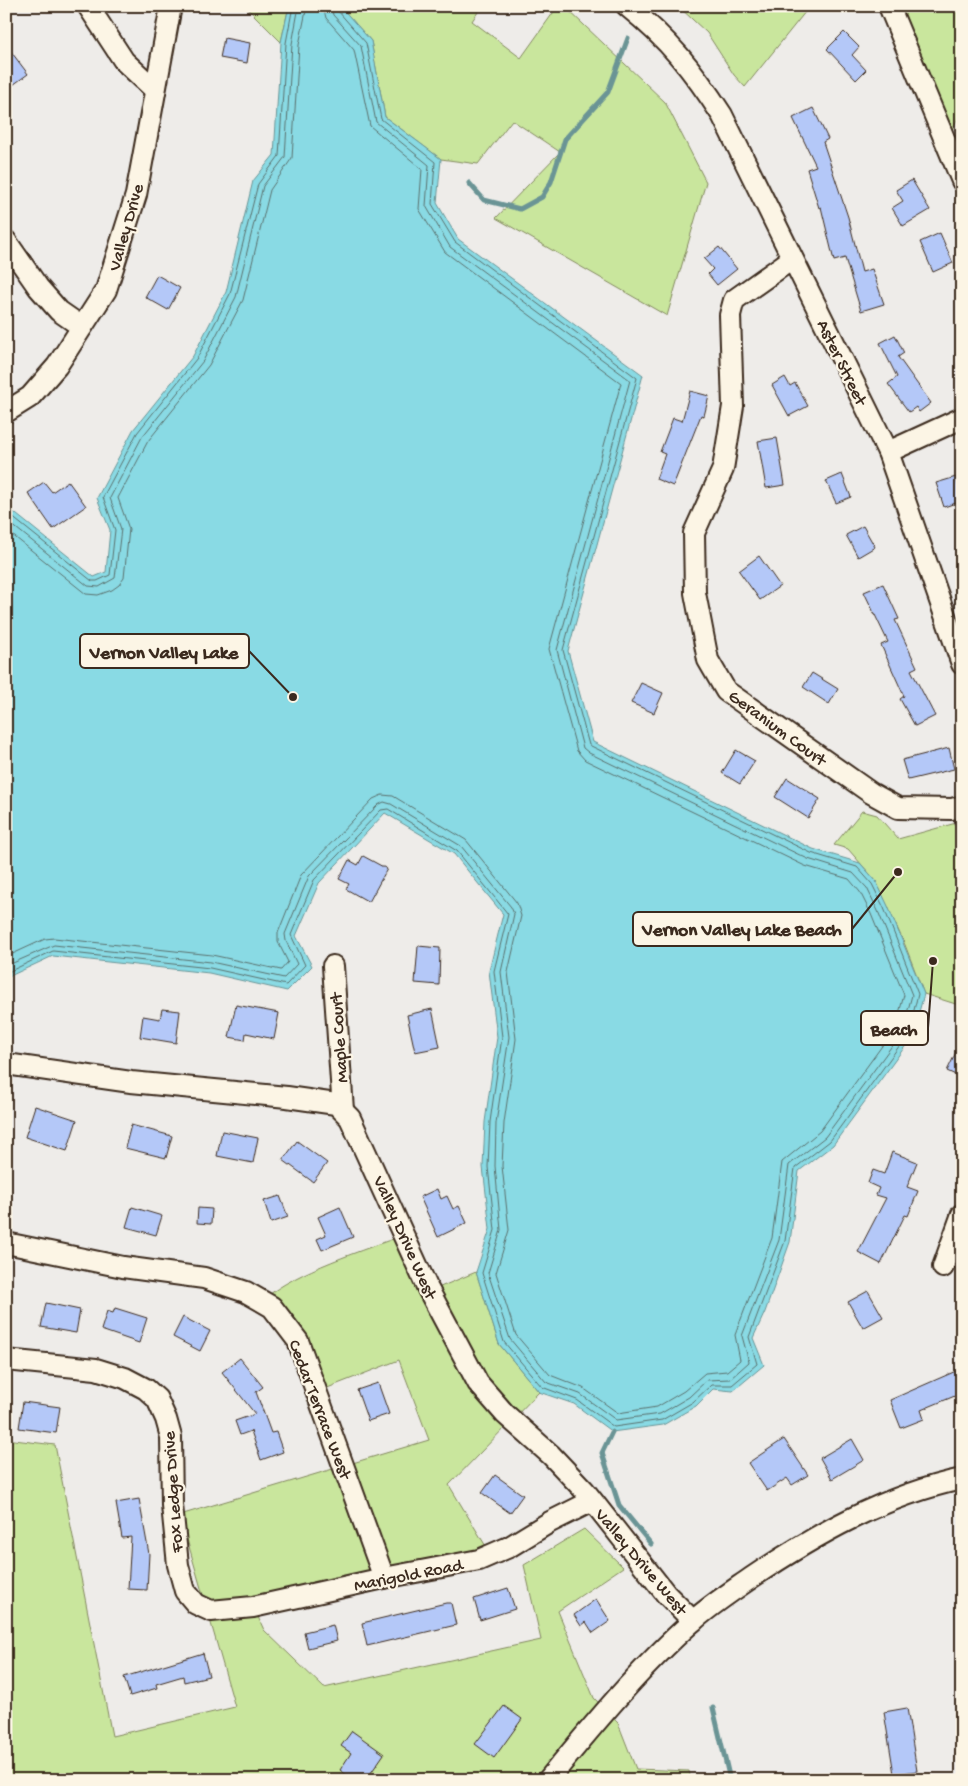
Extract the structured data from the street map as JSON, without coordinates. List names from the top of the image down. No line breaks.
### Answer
{"streets":{"street":["Valley Drive","Aster Street","Geranium Court","Maple Court","Valley Drive West","Cedar Terrace West","Fox Ledge Drive","Marigold Road"]},"crossings":[["Aster Street","Geranium Court"],["Maple Court","Valley Drive West"],["Valley Drive West","Marigold Road"],["Cedar Terrace West","Marigold Road"],["Fox Ledge Drive","Marigold Road"]],"places":["Vernon Valley Lake","Vernon Valley Lake Beach","Beach"]}
